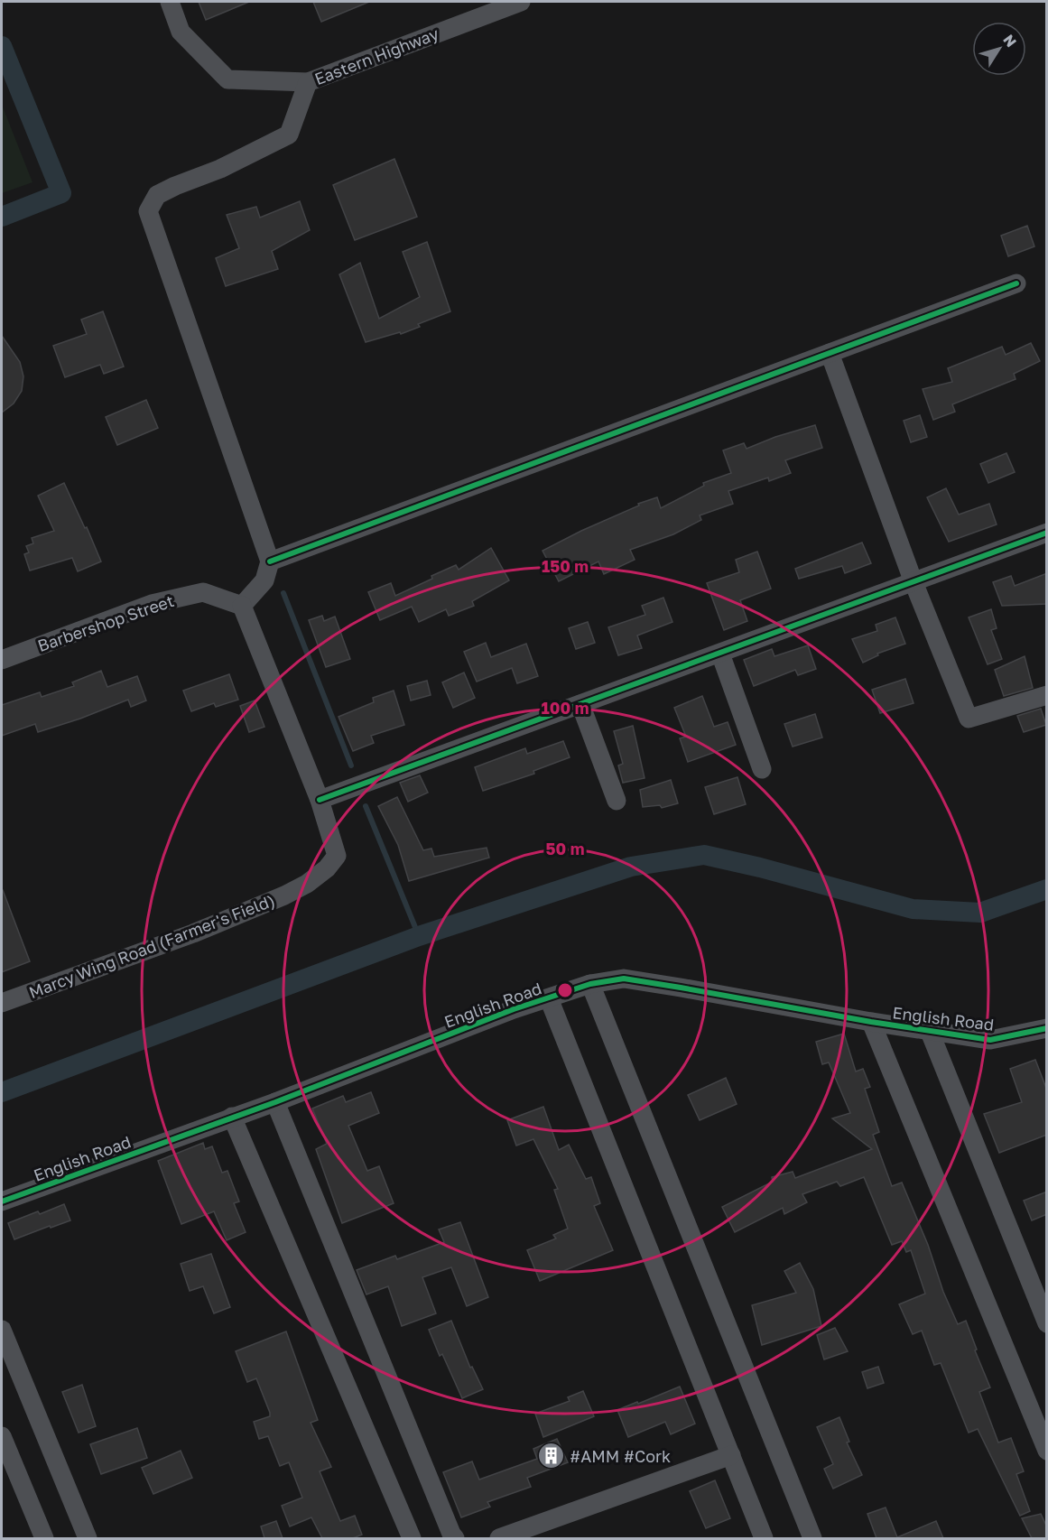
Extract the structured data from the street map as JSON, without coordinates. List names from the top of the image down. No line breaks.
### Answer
{"streets":{"street":["Eastern Highway","Barbershop Street","Marcy Wing Road (Farmer's Field)","English Road"]},"places":{"building":["#AMM #Cork"]},"north":"top right","rings":["150 m","100 m","50 m"]}
